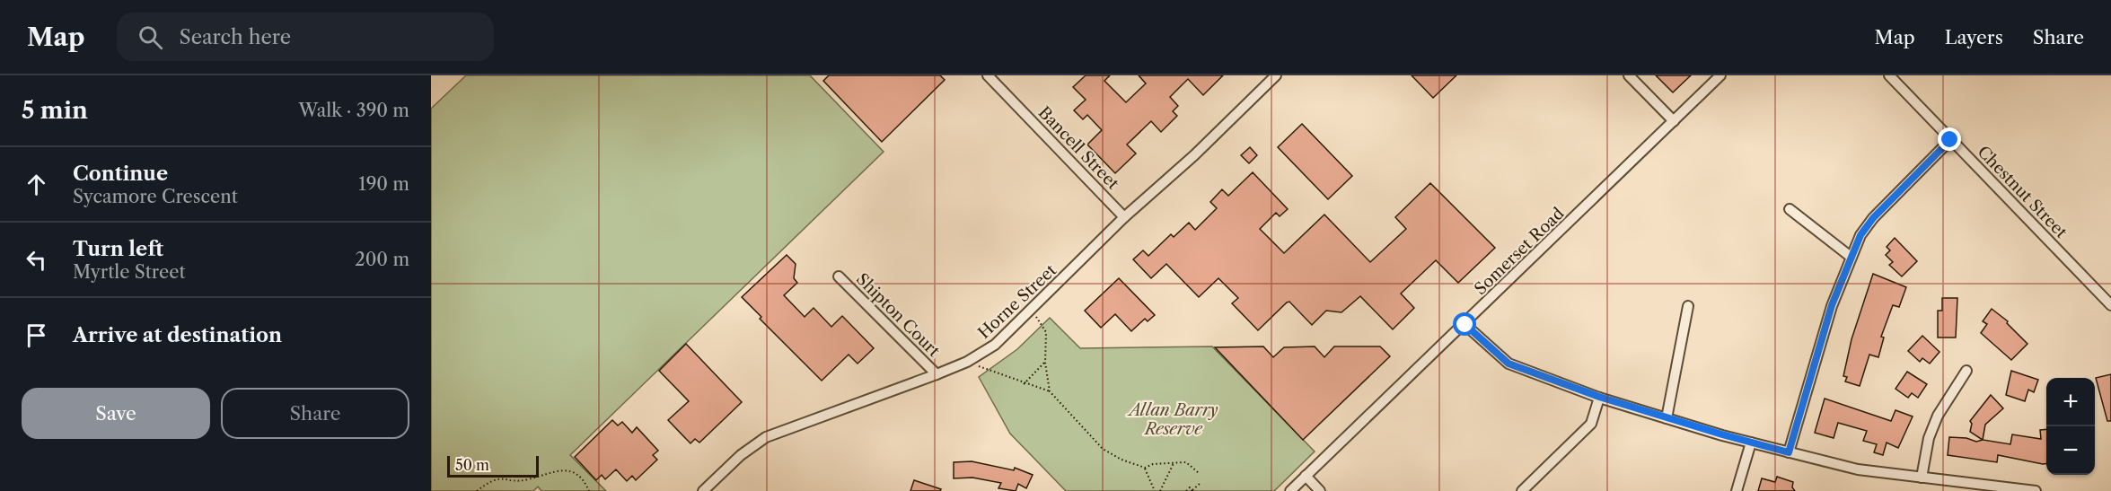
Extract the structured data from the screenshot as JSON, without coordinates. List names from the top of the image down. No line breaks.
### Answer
{"streets":{"street":["Bancell Street","Chestnut Street","Somerset Road","Horne Street","Shipton Court"]},"crossings":[["Bancell Street","Horne Street"],["Horne Street","Shipton Court"]],"parks":["Allan Barry Reserve"],"scale_bar":"50 m","page":{"header":"Map","search":"Search here","nav":["Map","Layers","Share"],"heading":["5 min","Walk · 390 m"],"list":[["Continue","Sycamore Crescent","190 m"],["Turn left","Myrtle Street","200 m"],"Arrive at destination"],"buttons":["Save","Share"],"map_buttons":["+","−"],"scale":"50 m"}}
